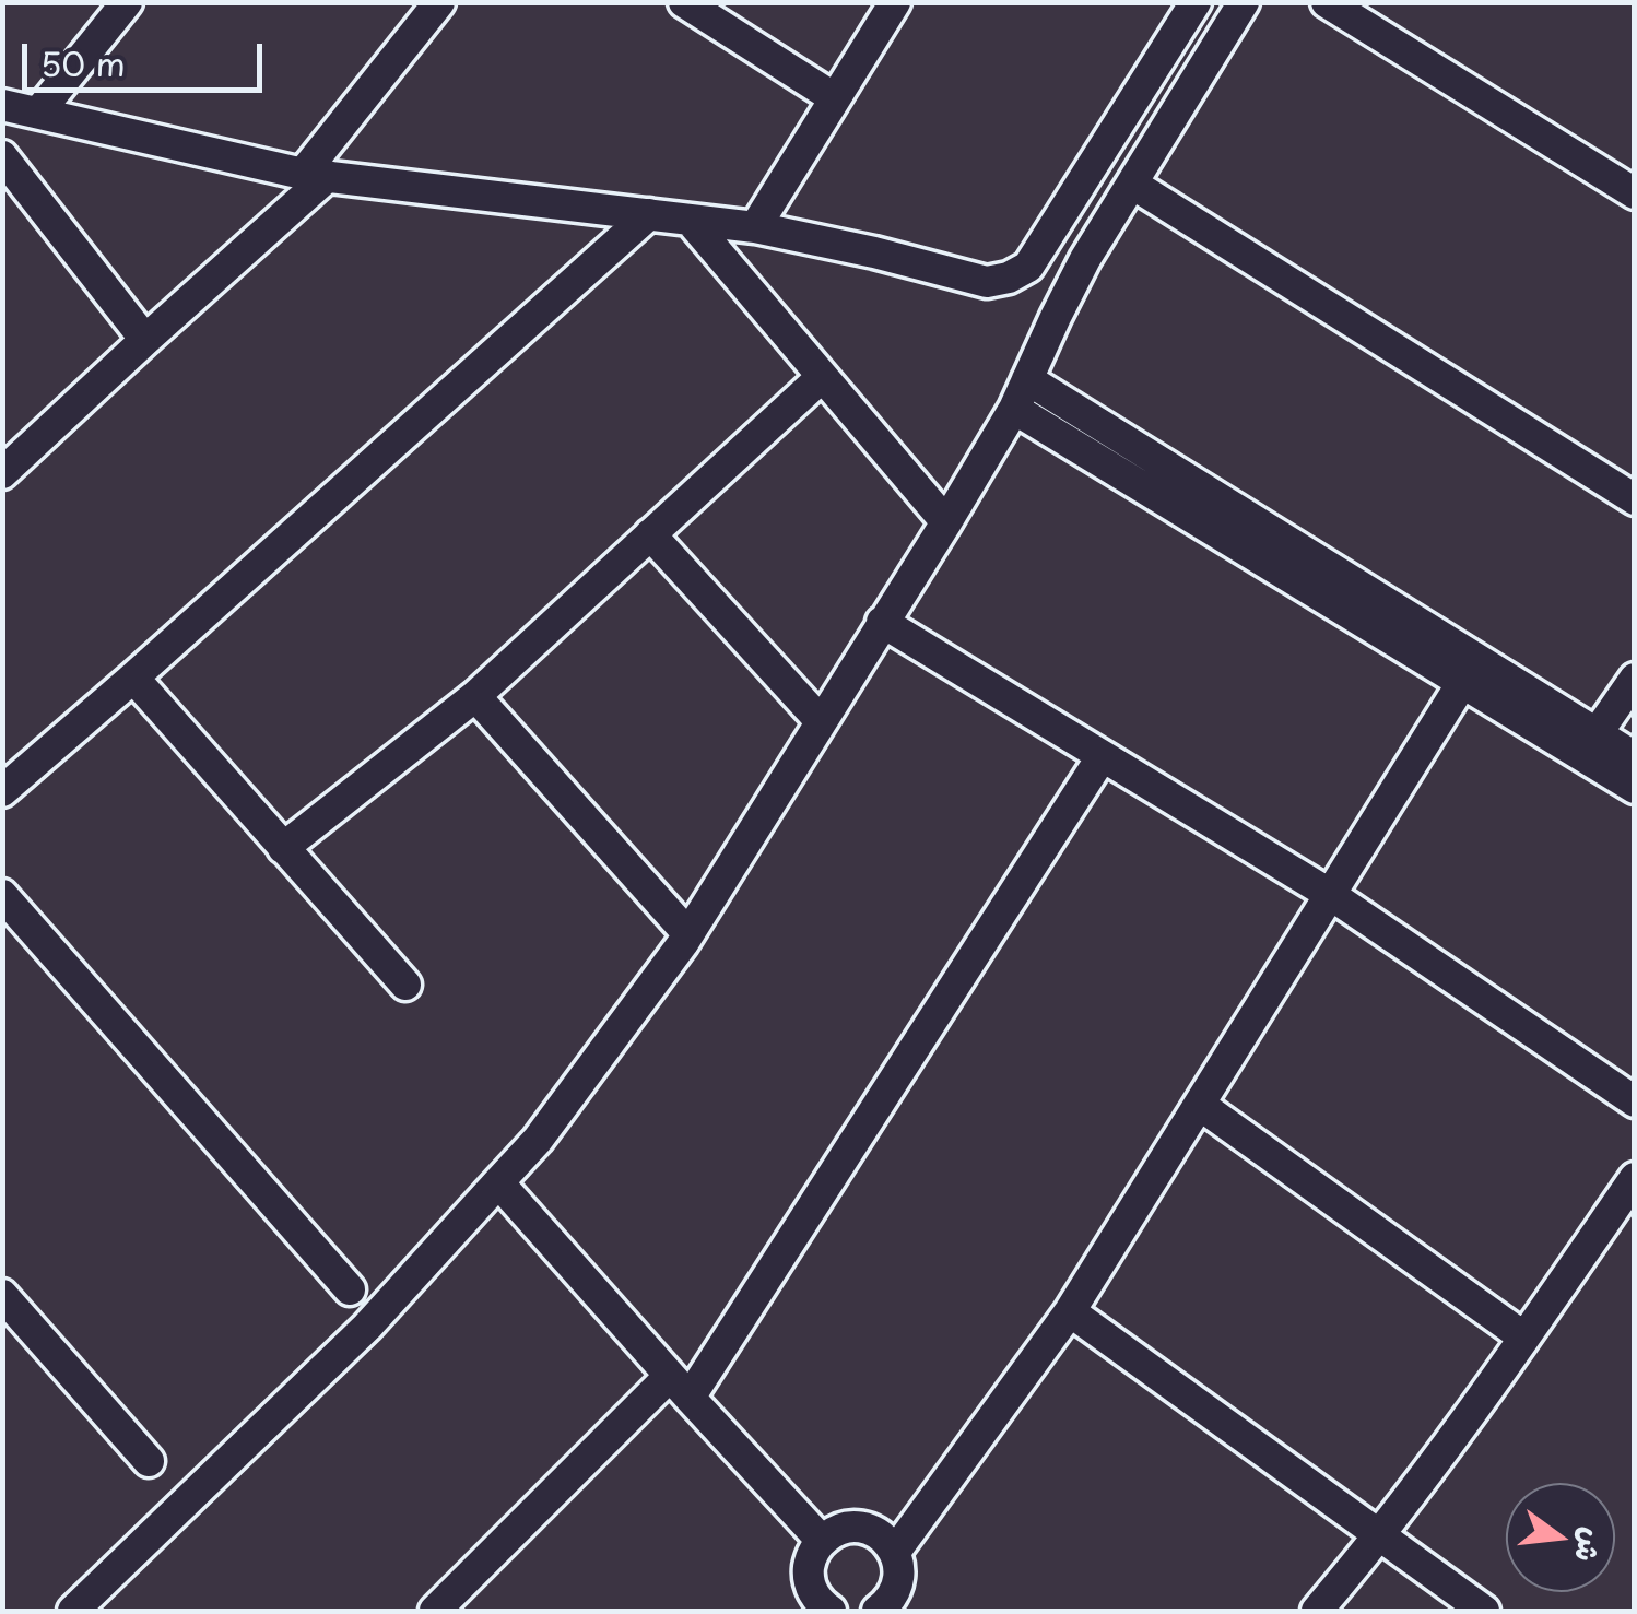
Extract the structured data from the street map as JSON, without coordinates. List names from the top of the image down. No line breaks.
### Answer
{"scale_bar":"50 m","north":"right"}
